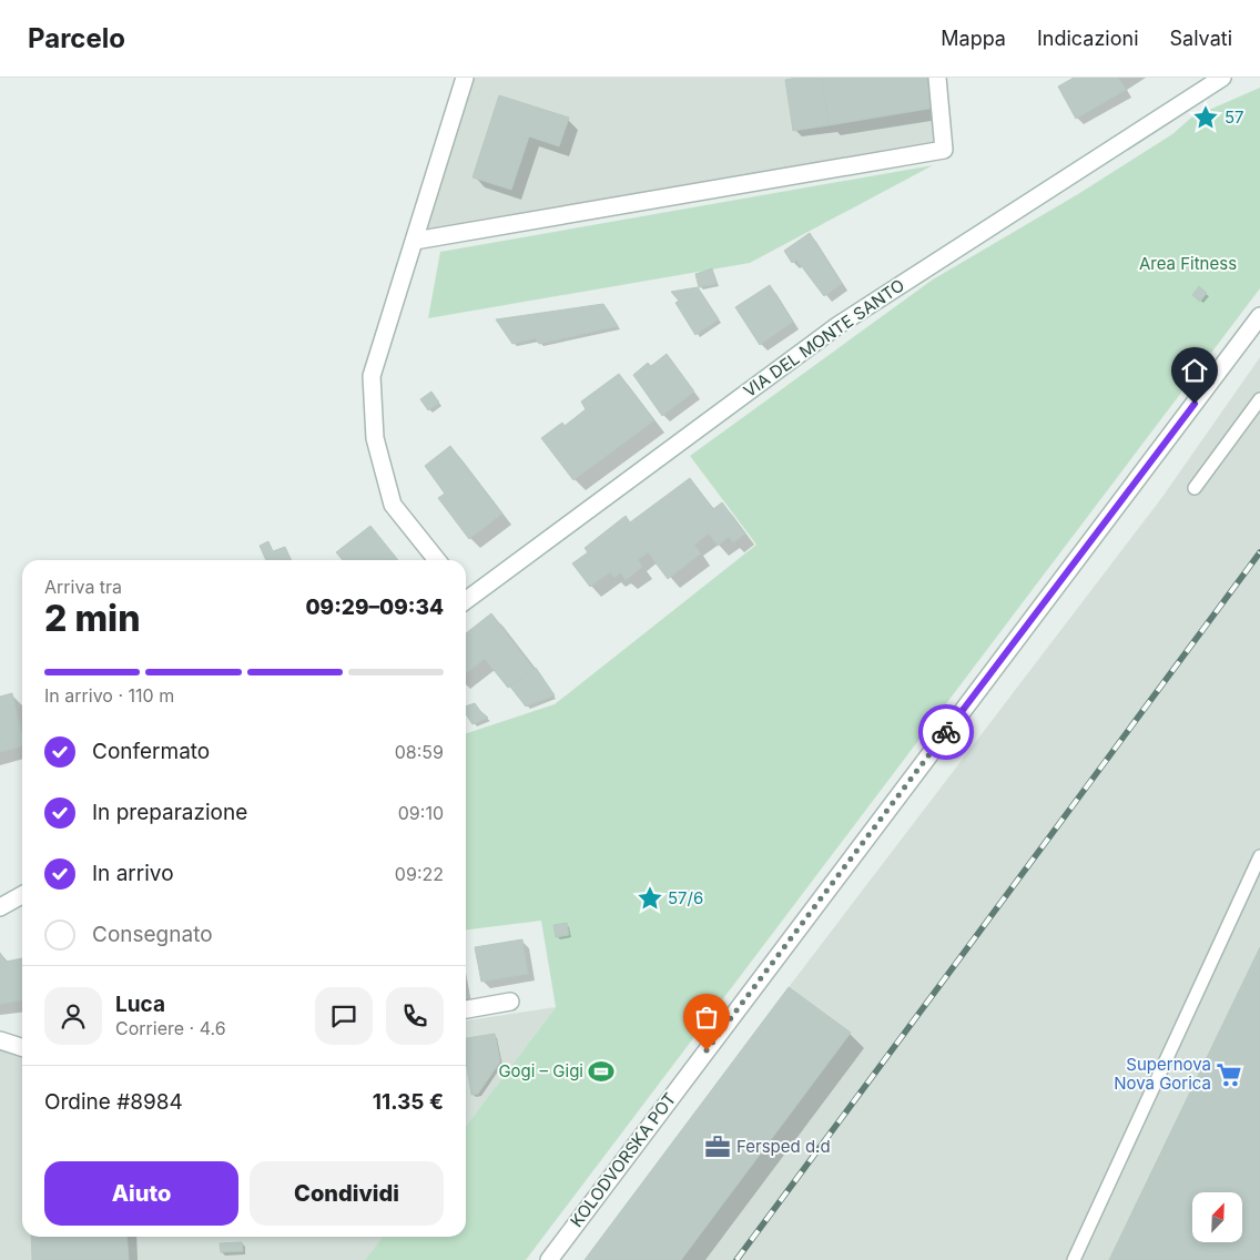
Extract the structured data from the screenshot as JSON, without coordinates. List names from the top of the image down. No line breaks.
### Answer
{"streets":{"street":["VIA DEL MONTE SANTO","KOLODVORSKA POT"]},"parks":["Area Fitness"],"places":{"place":["57","57/6"],"sports":["Gogi – Gigi"],"supermarket":["Supernova Nova Gorica"],"office":["Fersped d.d"]},"north":"top right","page":{"header":"Parcelo","nav":["Mappa","Indicazioni","Salvati"],"heading":["2 min","Arriva tra","09:29–09:34"],"panel":["Luca","Corriere · 4.6","Ordine #8984","11.35 €"],"bar":"In arrivo · 110 m","list":[["Confermato","08:59"],["In preparazione","09:10"],["In arrivo","09:22"],"Consegnato"],"buttons":["Aiuto","Condividi"]}}
